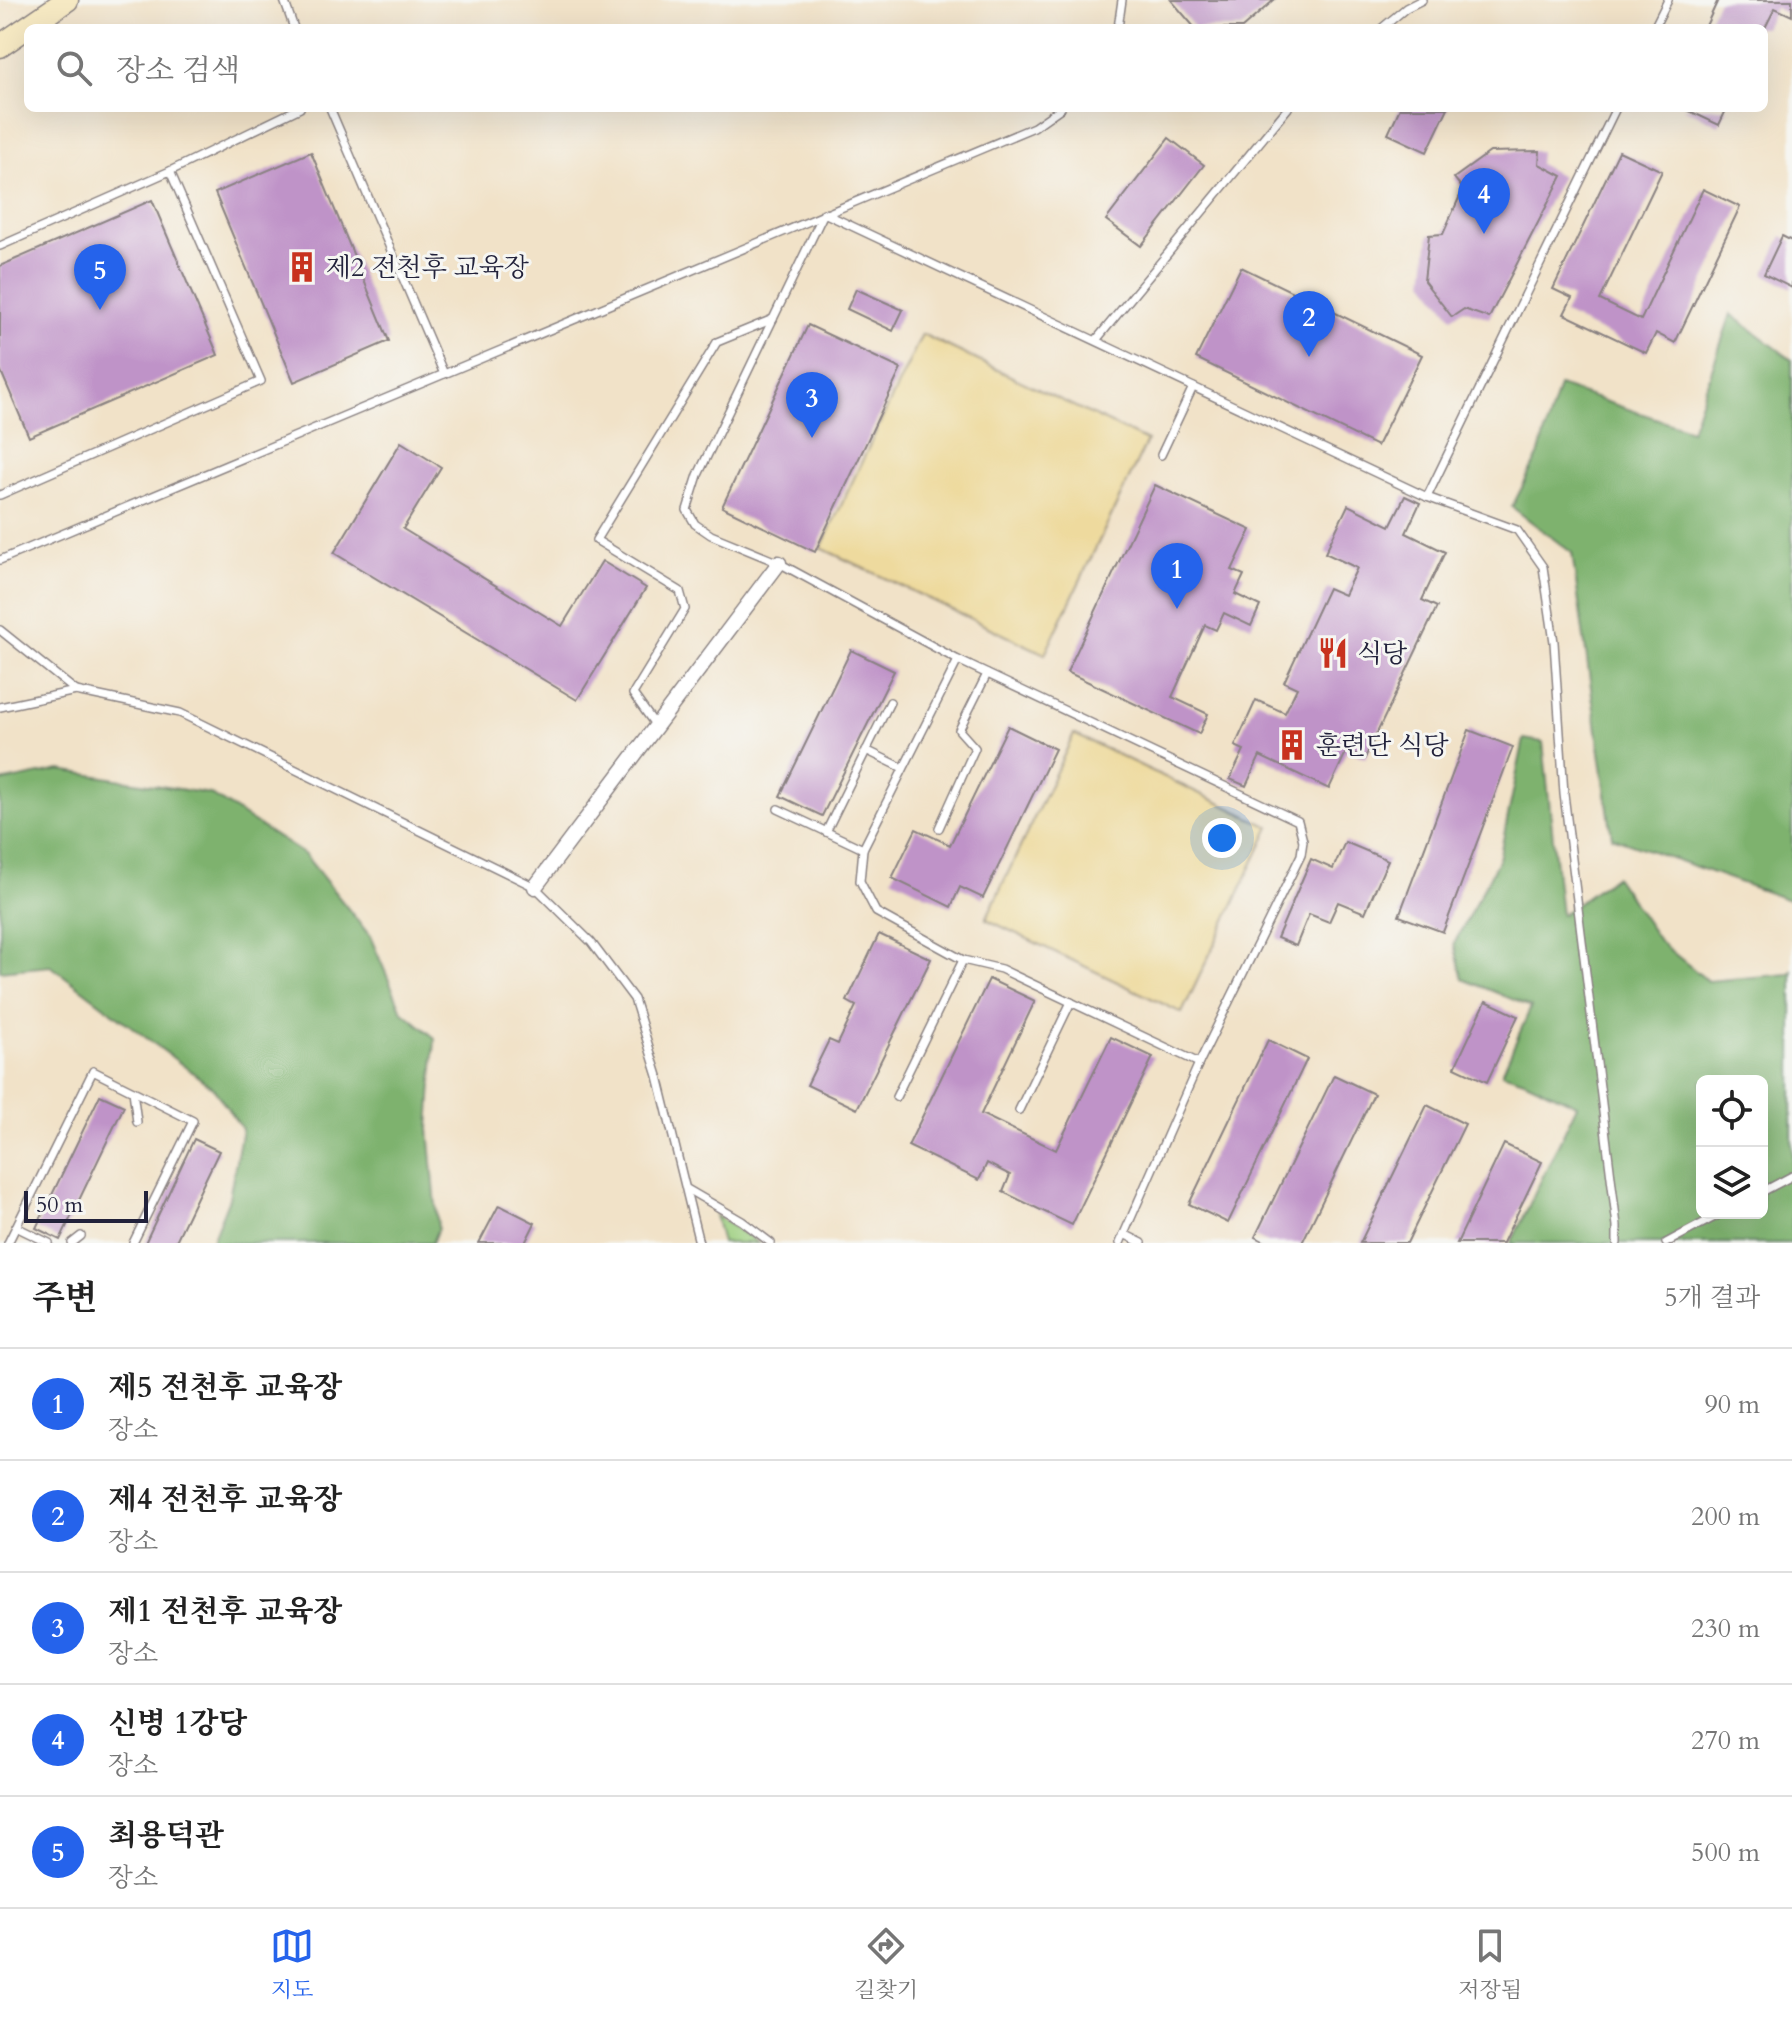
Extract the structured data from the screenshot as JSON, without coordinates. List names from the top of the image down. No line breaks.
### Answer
{"places":{"building":["제2 전천후 교육장","훈련단 식당"],"restaurant":["식당"]},"scale_bar":"50 m","page":{"search":"장소 검색","pins":["4","5","2","3","1"],"scale":"50 m","heading":["주변","5개 결과"],"list":[{"mark":"1","name":"제5 전천후 교육장","note":"장소","value":"90 m"},{"mark":"2","name":"제4 전천후 교육장","note":"장소","value":"200 m"},{"mark":"3","name":"제1 전천후 교육장","note":"장소","value":"230 m"},{"mark":"4","name":"신병 1강당","note":"장소","value":"270 m"},{"mark":"5","name":"최용덕관","note":"장소","value":"500 m"}],"nav":["지도","길찾기","저장됨"]}}
